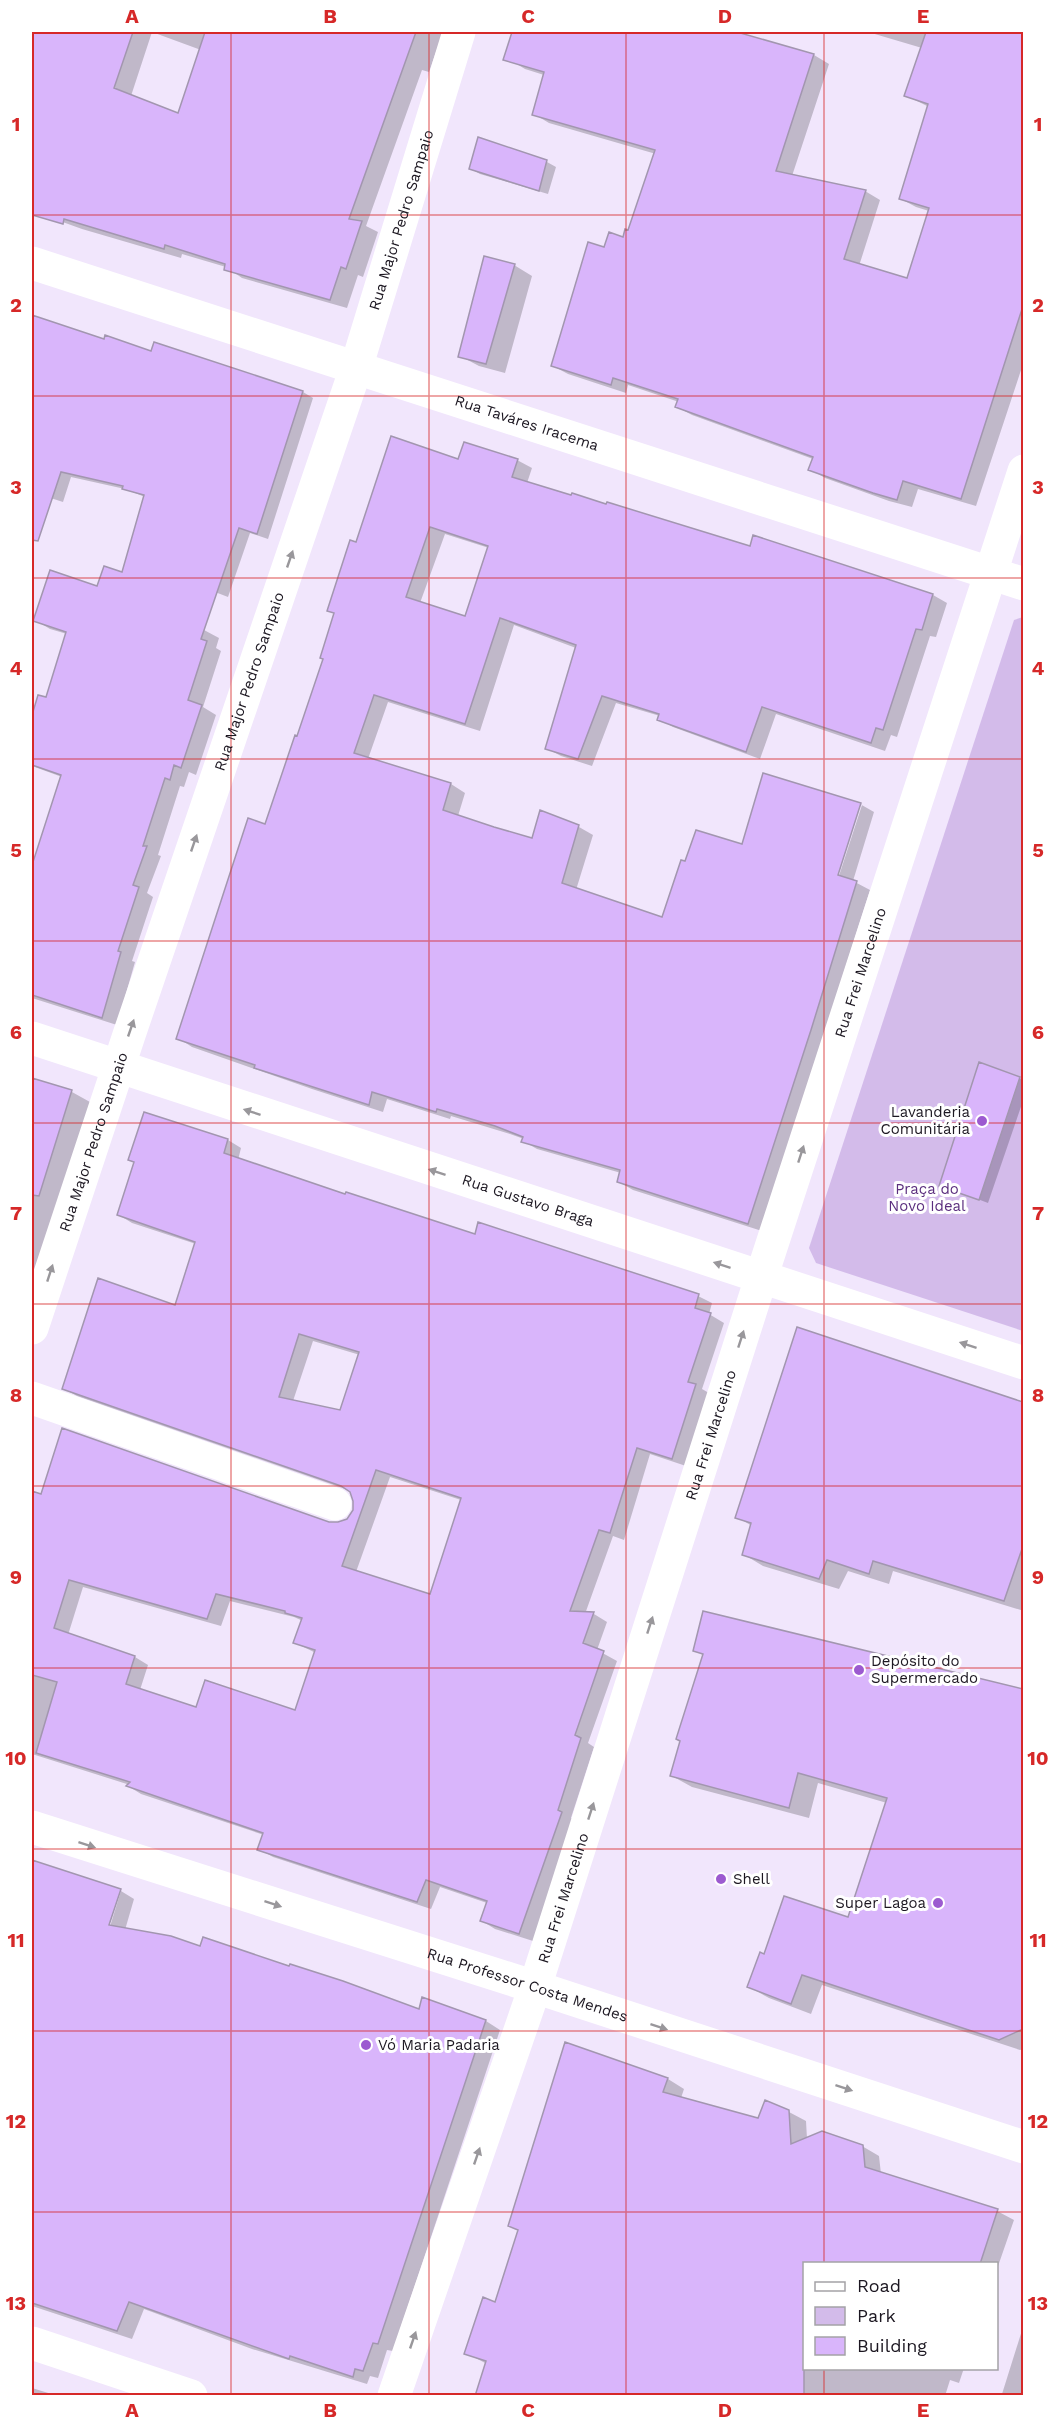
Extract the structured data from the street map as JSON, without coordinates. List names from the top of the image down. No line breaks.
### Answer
{"streets":{"street":["Rua Major Pedro Sampaio","Rua Taváres Iracema","Rua Frei Marcelino","Rua Gustavo Braga","Rua Professor Costa Mendes"]},"crossings":[["Rua Major Pedro Sampaio","Rua Taváres Iracema"],["Rua Major Pedro Sampaio","Rua Gustavo Braga"],["Rua Taváres Iracema","Rua Frei Marcelino"],["Rua Frei Marcelino","Rua Gustavo Braga"],["Rua Frei Marcelino","Rua Professor Costa Mendes"]],"one_way":["Rua Major Pedro Sampaio","Rua Frei Marcelino","Rua Gustavo Braga","Rua Professor Costa Mendes"],"parks":["Praça do Novo Ideal"],"places":["Lavanderia Comunitária","Depósito do Supermercado","Shell","Super Lagoa","Vó Maria Padaria"],"legend":["Road","Park","Building"],"grid":{"columns":["A","B","C","D","E"],"rows":["1","2","3","4","5","6","7","8","9","10","11","12","13"]}}
